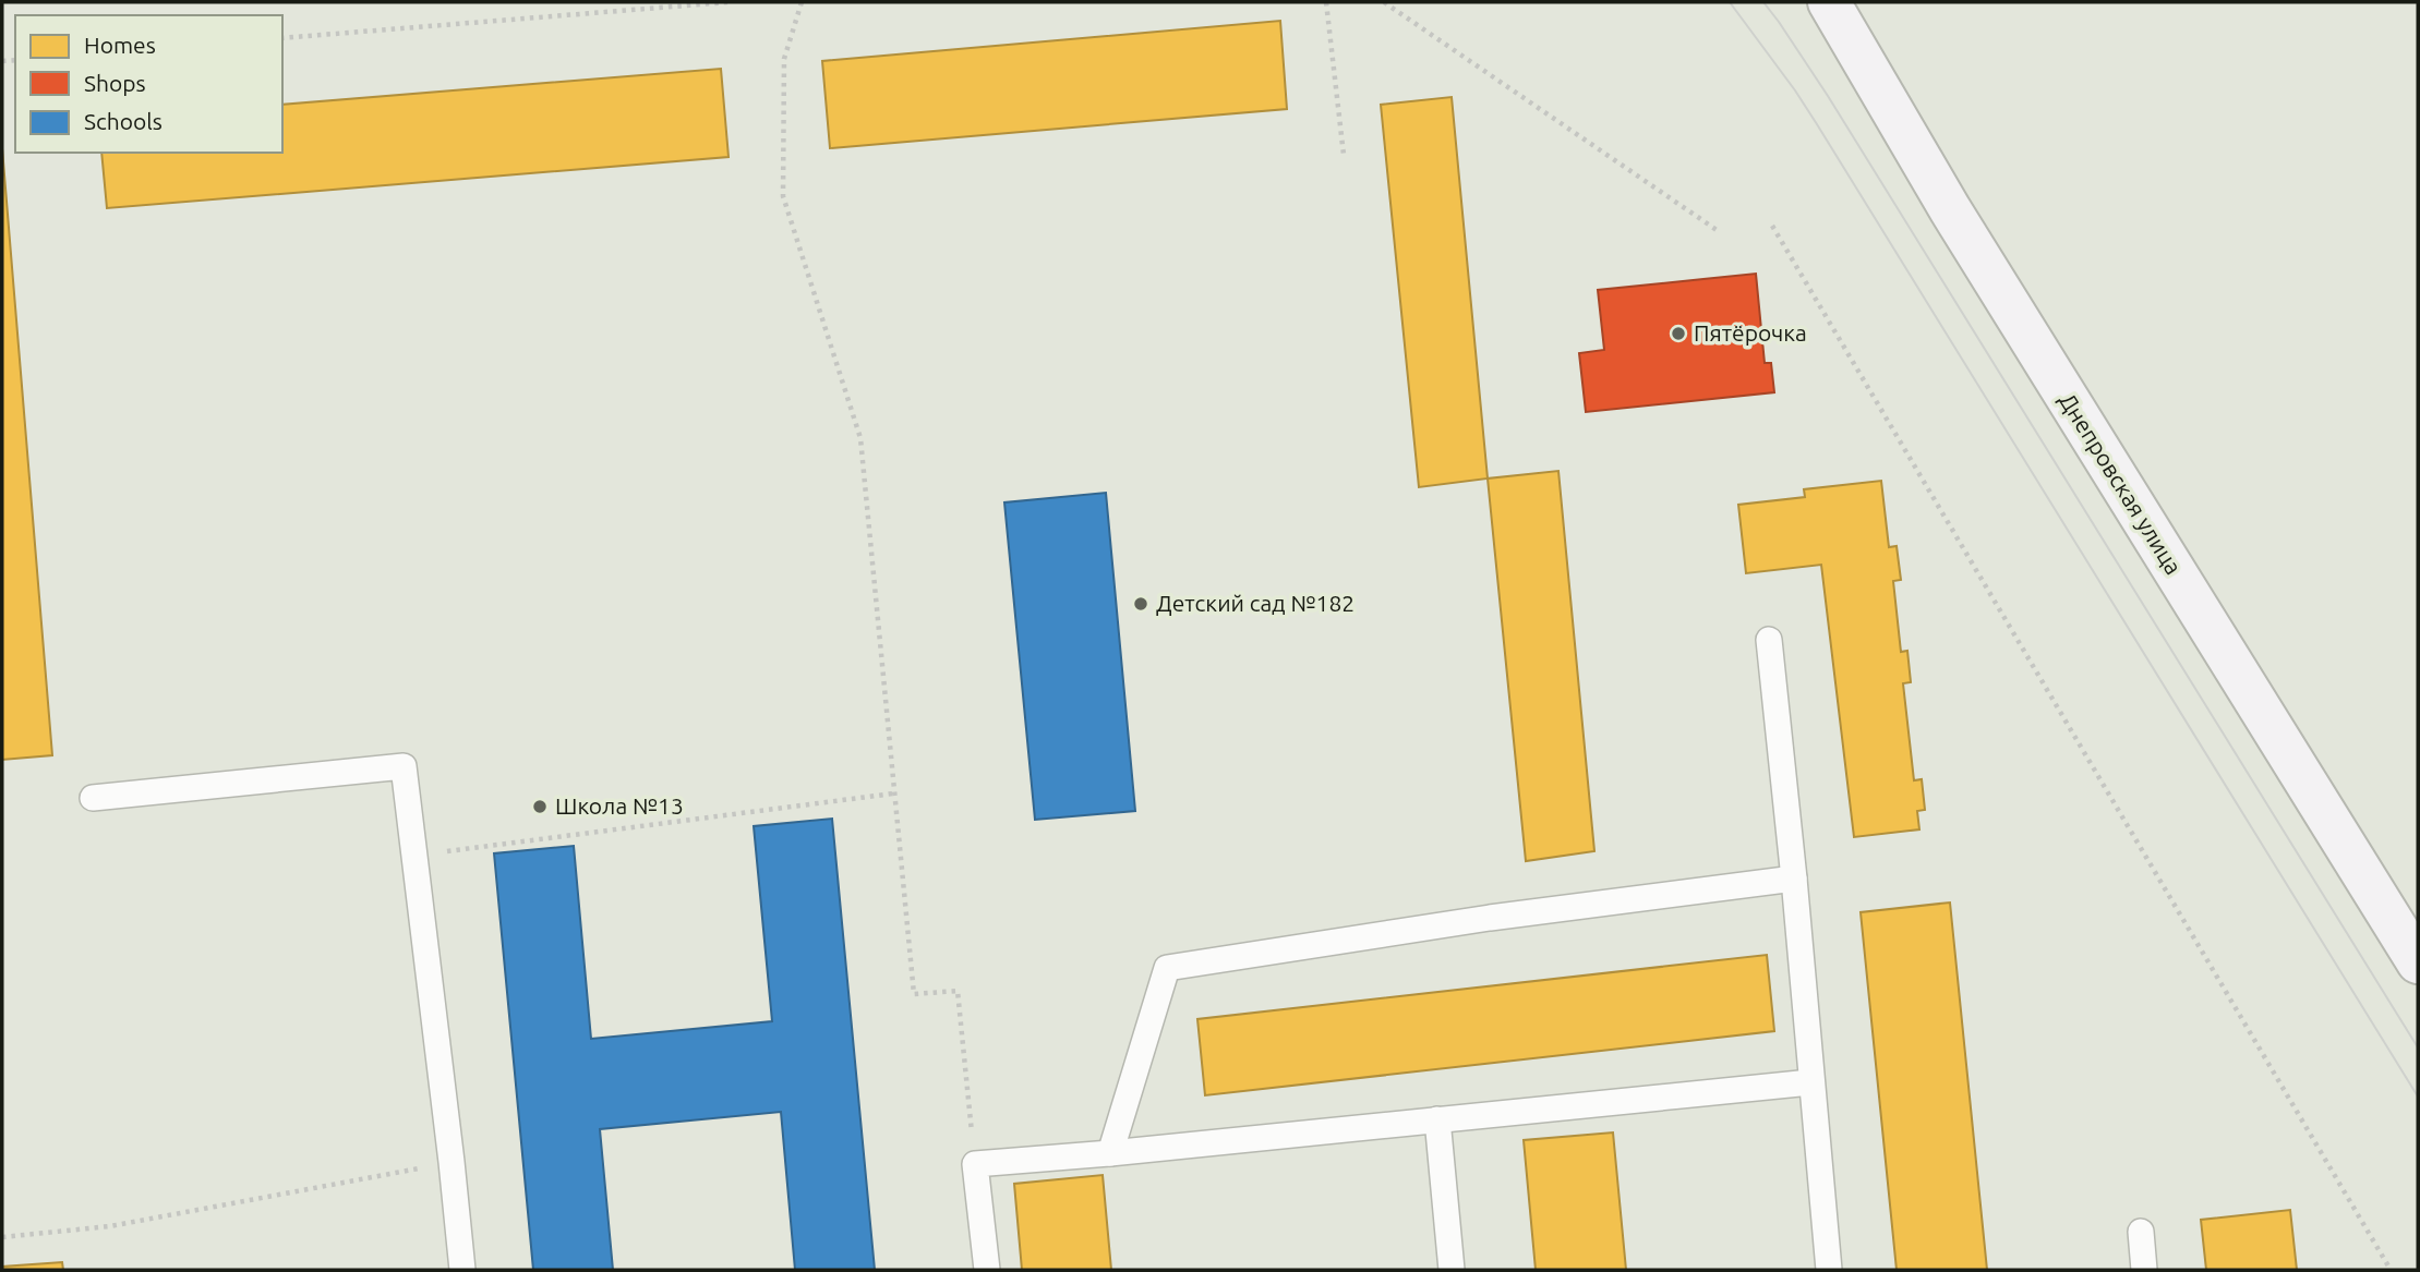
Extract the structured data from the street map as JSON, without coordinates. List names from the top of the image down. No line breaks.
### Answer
{"streets":{"street":["Днепровская улица"]},"places":["Пятёрочка","Детский сад №182","Школа №13"],"legend":["Homes","Shops","Schools"]}
